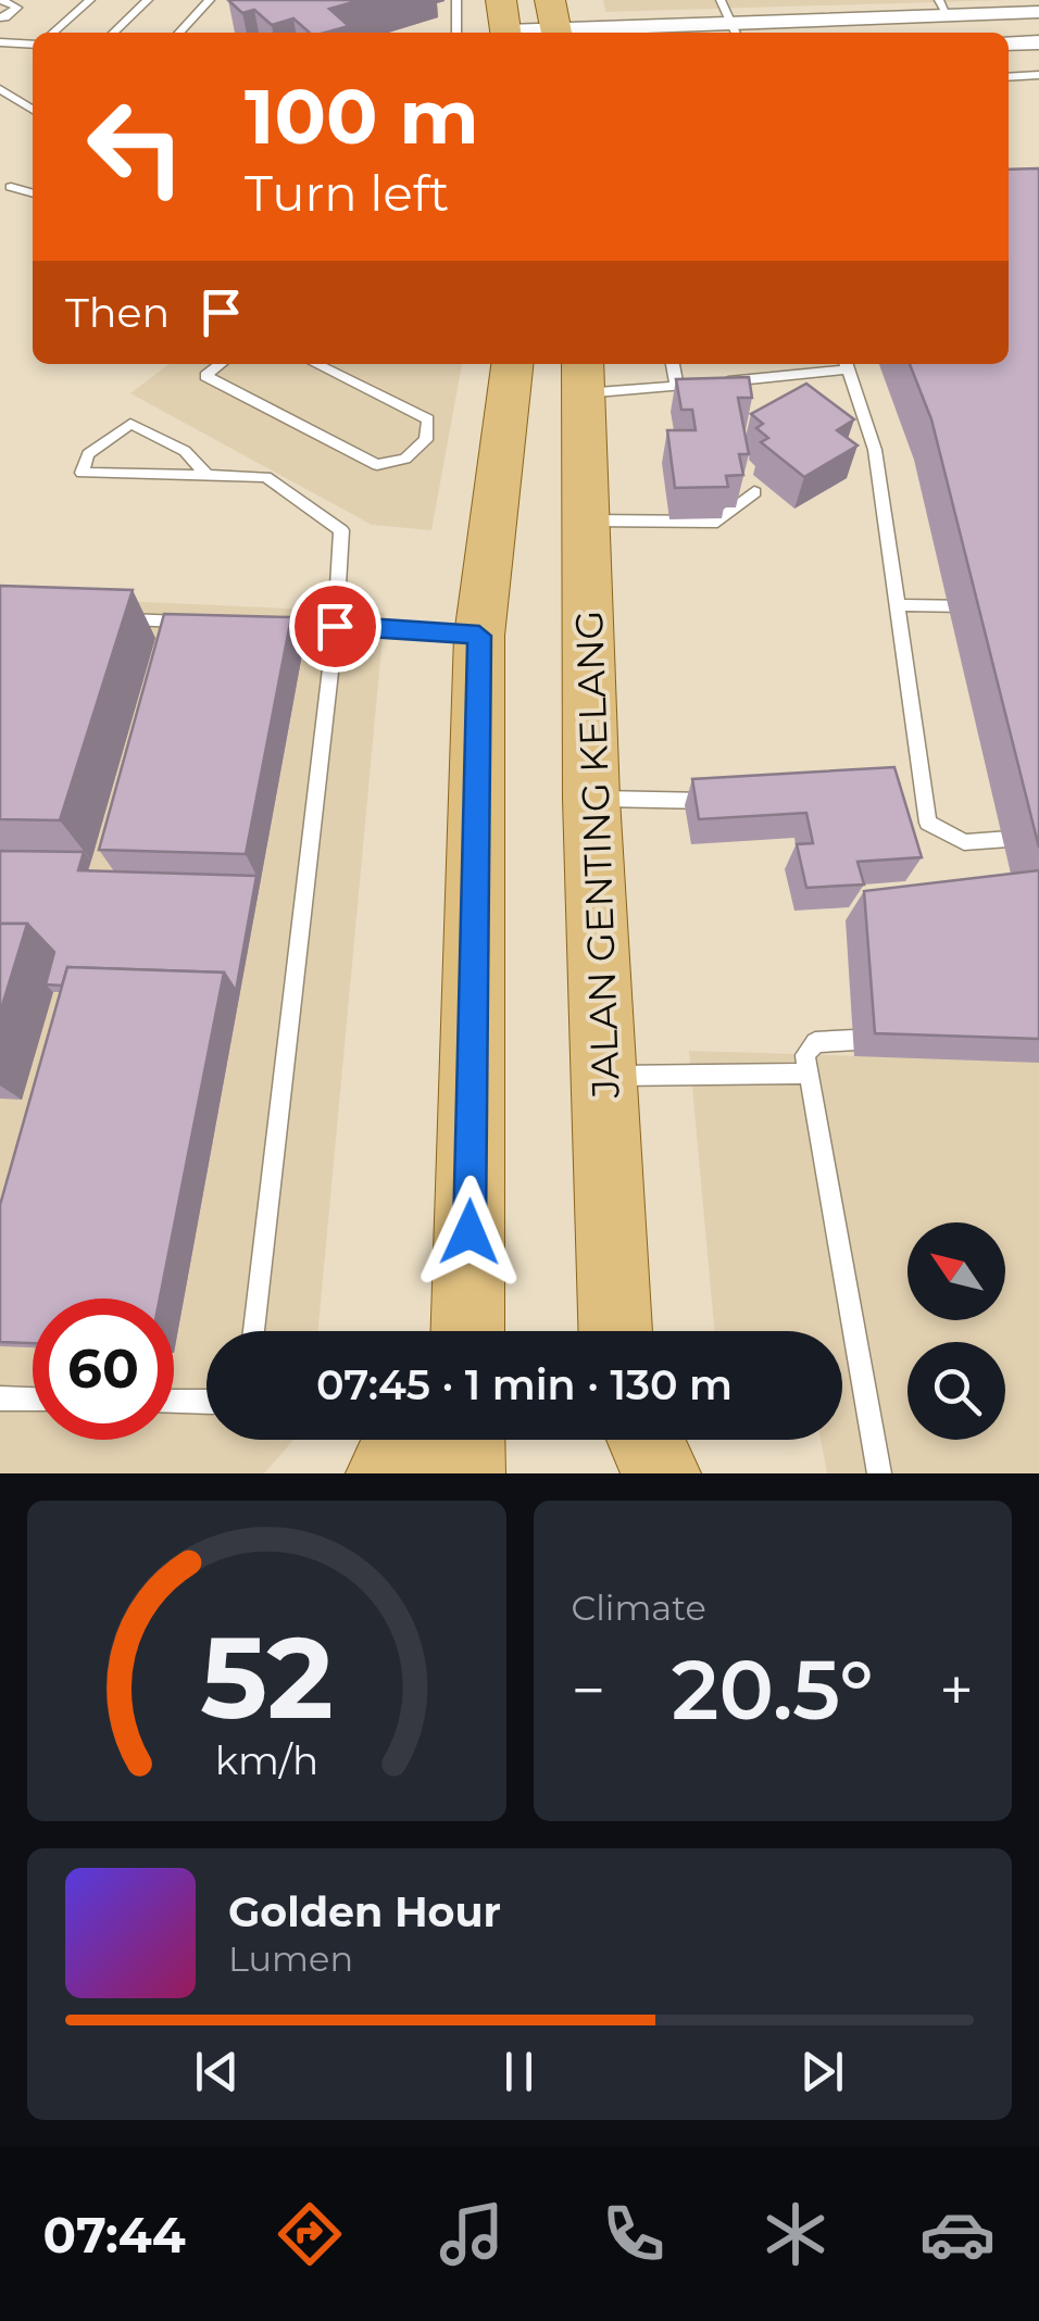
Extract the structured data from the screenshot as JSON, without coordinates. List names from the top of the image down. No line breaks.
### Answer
{"streets":{"main road":["JALAN GENTING KELANG"]},"north":"top left","page":{"turn":["100 m","Turn left"],"then":"Then","limit":"60","trip":"07:45 · 1 min · 130 m","tile":"Climate","heat":["−","20.5°","+"],"song":["Golden Hour","Lumen"],"tabs":"07:44","gauge":["52","km/h"]}}
